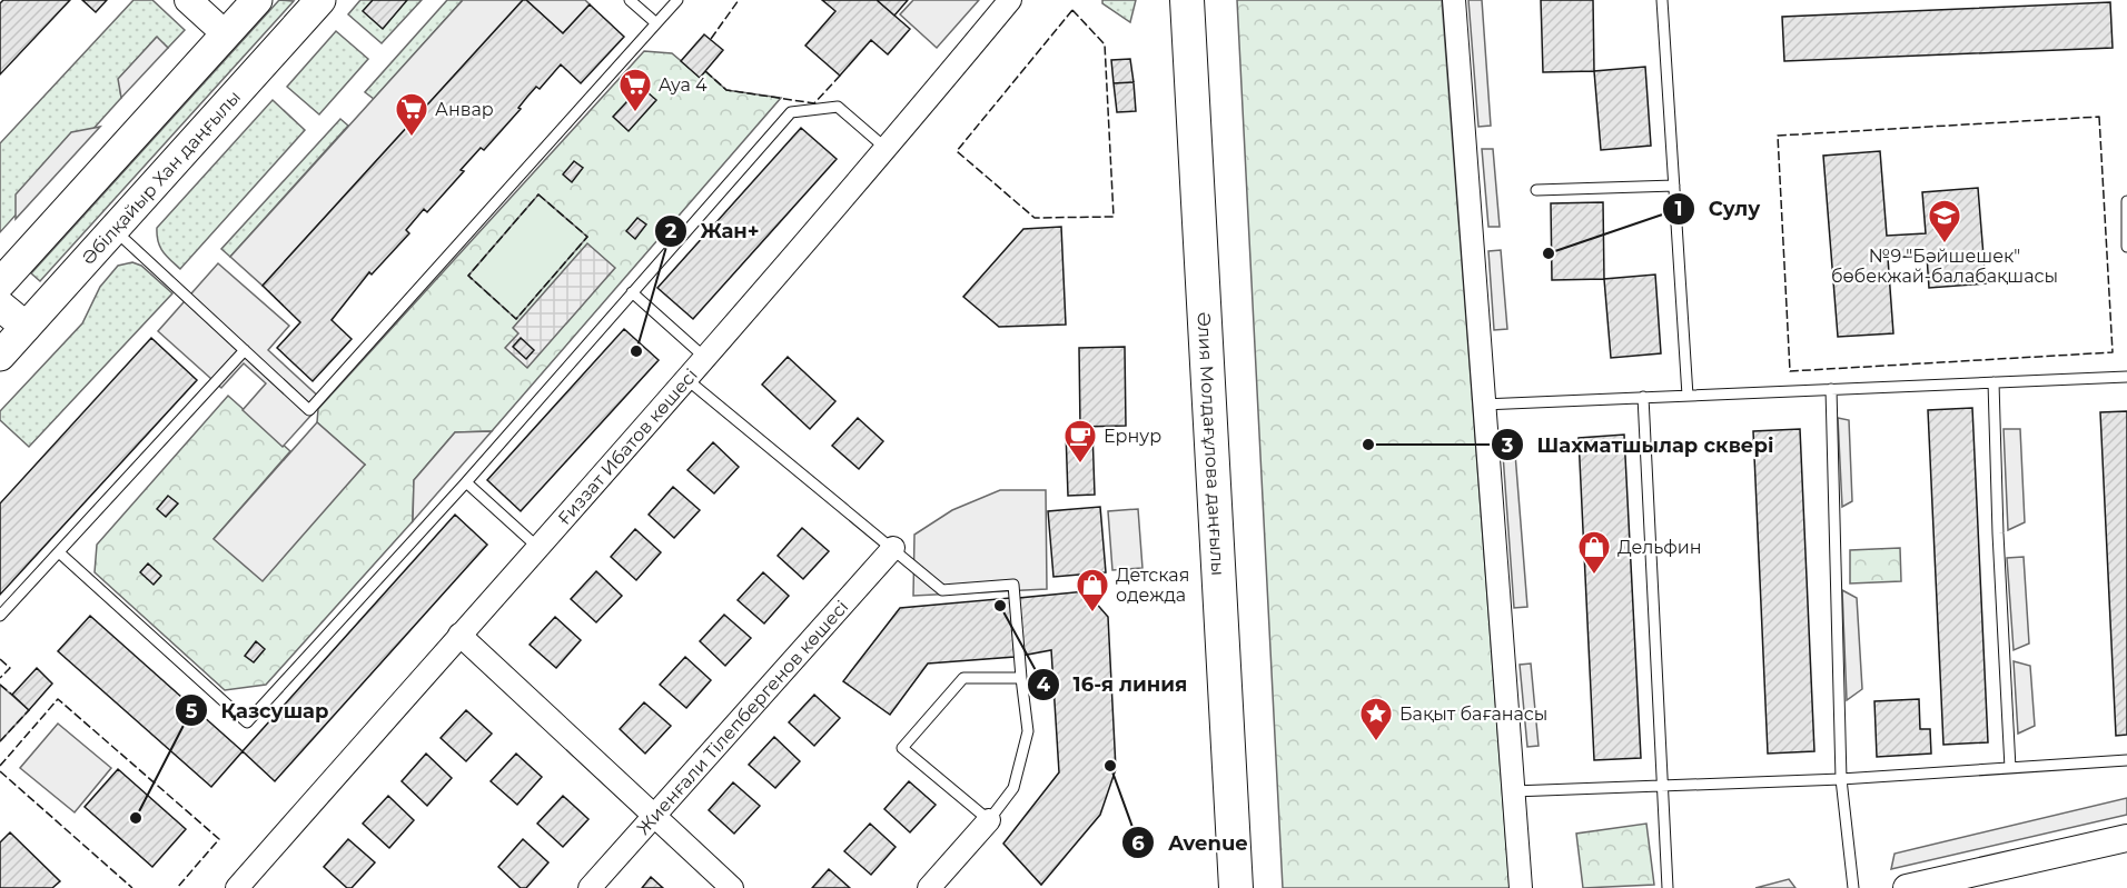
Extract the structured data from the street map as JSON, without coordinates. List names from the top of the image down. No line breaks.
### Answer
{"streets":{"main road":["Әбілқайыр Хан даңғылы","Әлия Молдағұлова даңғылы"],"street":["Ғиззат Ибатов көшесі","Жиенғали Тілепбергенов көшесі"]},"places":{"supermarket":["Aya 4","Анвар"],"school or university":["№9 \"Бәйшешек\" бөбекжай-балабақшасы"],"other":["Сулу","Жан+","Шахматшылар сквері","16-я линия","Avenue","Қазсушар"],"cafe":["Ернур"],"shop":["Дельфин","Детская одежда"],"place":["Бақыт бағанасы"]}}
